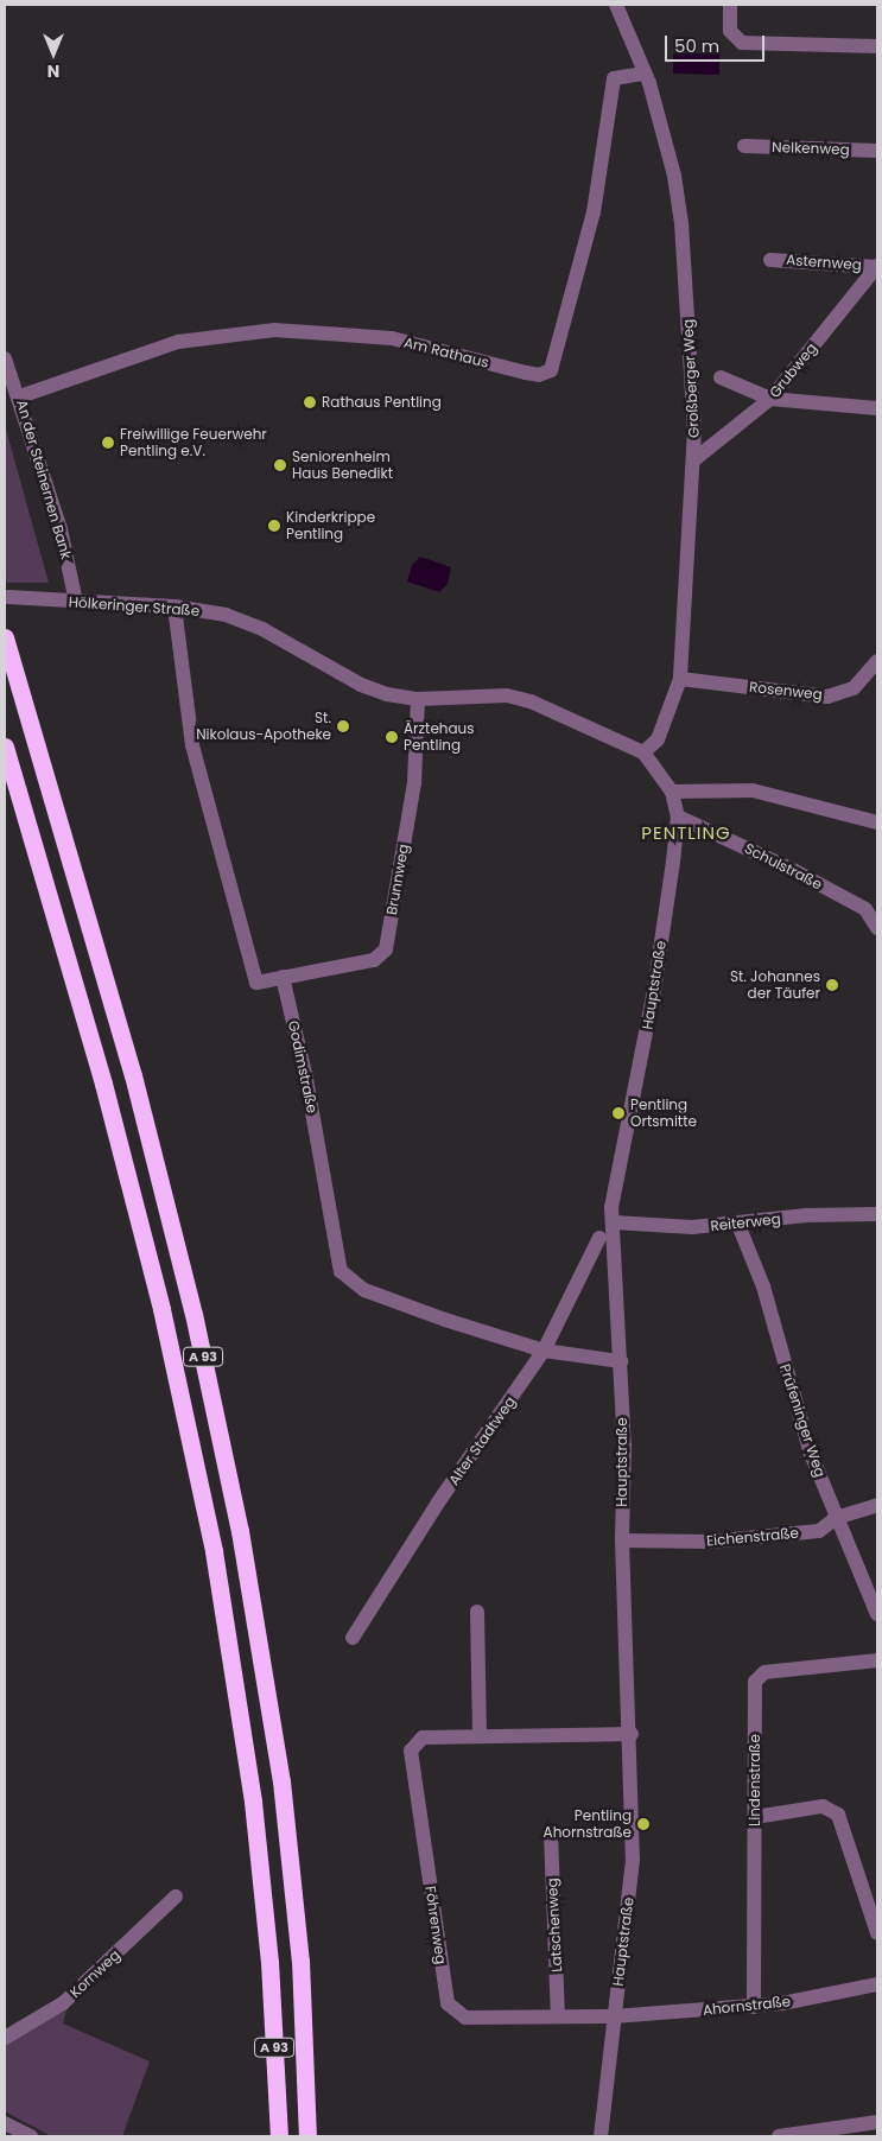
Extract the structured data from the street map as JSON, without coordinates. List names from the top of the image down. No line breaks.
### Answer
{"streets":{"highway":["A 93"],"street":["Nelkenweg","Asternweg","Am Rathaus","Grubweg","Großberger Weg","An der Steinernen Bank","Hölkeringer Straße","Rosenweg","Schulstraße","Brunnweg","Hauptstraße","Godimstraße","Reiterweg","Prüfeninger Weg","Alter Stadtweg","Eichenstraße","Lindenstraße","Föhrenweg","Latschenweg","Kornweg","Ahornstraße"]},"crossings":[["Asternweg","Grubweg"],["Am Rathaus","Großberger Weg"],["Am Rathaus","An der Steinernen Bank"],["Grubweg","Großberger Weg"],["Großberger Weg","Hölkeringer Straße"],["Großberger Weg","Rosenweg"],["An der Steinernen Bank","Hölkeringer Straße"],["Hölkeringer Straße","Brunnweg"],["Hölkeringer Straße","Hauptstraße"],["Schulstraße","Hauptstraße"],["Brunnweg","Godimstraße"],["Hauptstraße","Godimstraße"],["Hauptstraße","Reiterweg"],["Hauptstraße","Eichenstraße"],["Hauptstraße","Föhrenweg"],["Hauptstraße","Ahornstraße"],["Godimstraße","Alter Stadtweg"],["Reiterweg","Prüfeninger Weg"],["Prüfeninger Weg","Eichenstraße"],["Lindenstraße","Ahornstraße"],["Föhrenweg","Latschenweg"],["Föhrenweg","Ahornstraße"]],"districts":["PENTLING"],"places":["Rathaus Pentling","Freiwillige Feuerwehr Pentling e.V.","Seniorenheim Haus Benedikt","Kinderkrippe Pentling","St. Nikolaus-Apotheke","Ärztehaus Pentling","St. Johannes der Täufer","Pentling Ortsmitte","Pentling Ahornstraße"],"scale_bar":"50 m","north":"bottom"}
